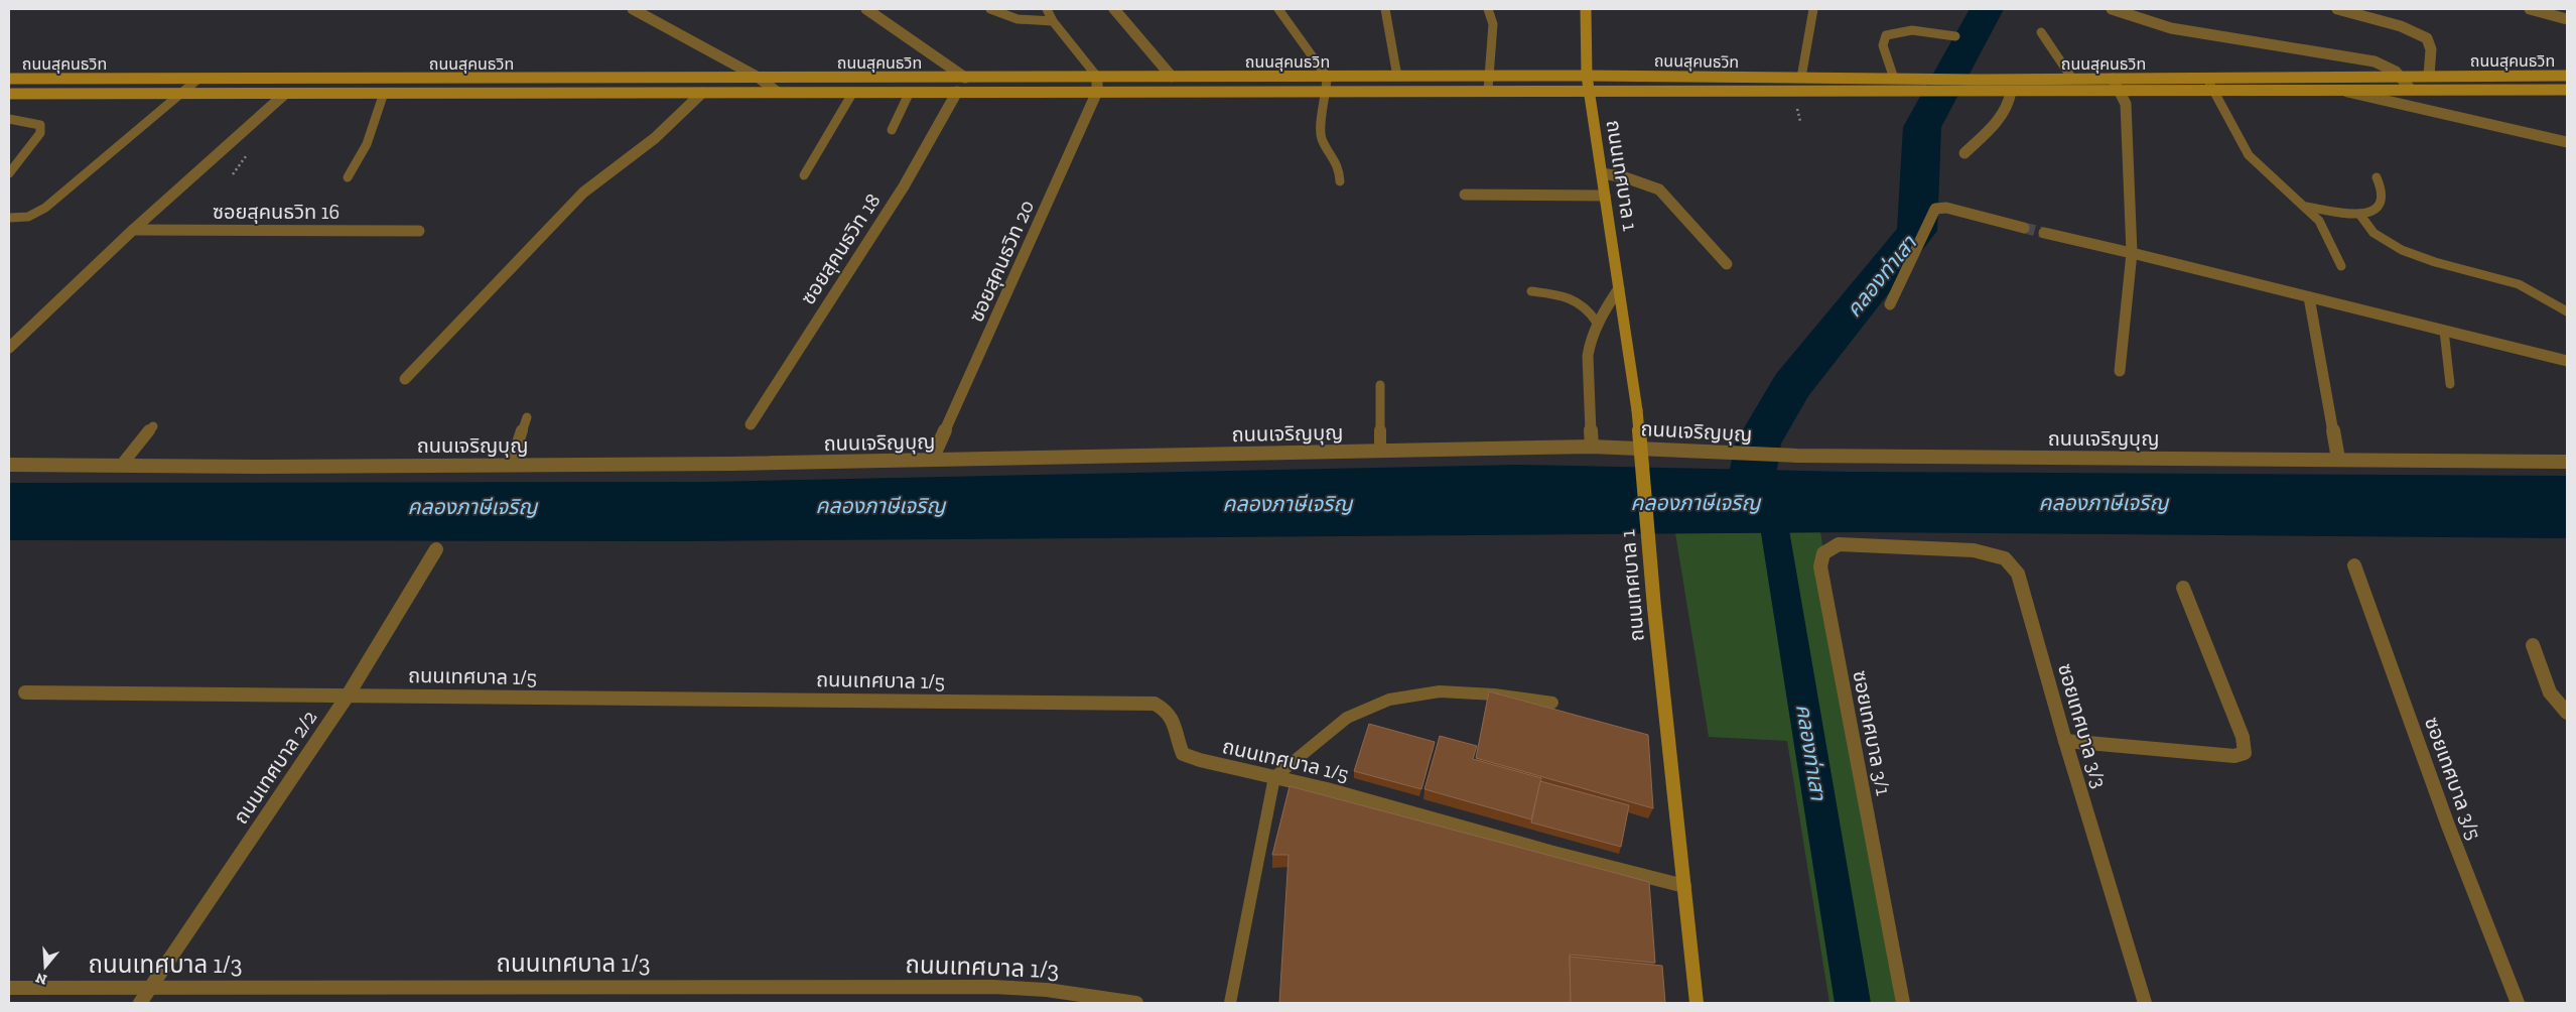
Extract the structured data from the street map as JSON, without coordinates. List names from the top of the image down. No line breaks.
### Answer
{"streets":{"main road":["ถนนสุคนธวิท","ถนนเทศบาล 1"],"street":["ซอยสุคนธวิท 16","ซอยสุคนธวิท 18","ซอยสุคนธวิท 20","ถนนเจริญบุญ","ถนนเทศบาล 1/5","ซอยเทศบาล 3/3","ซอยเทศบาล 3/1","ถนนเทศบาล 2/2","ซอยเทศบาล 3/5","ถนนเทศบาล 1/3"]},"crossings":[["ถนนสุคนธวิท","ถนนเทศบาล 1"],["ถนนสุคนธวิท","ซอยสุคนธวิท 18"],["ถนนสุคนธวิท","ซอยสุคนธวิท 20"],["ถนนเทศบาล 1","ถนนเทศบาล 1/5"],["ซอยสุคนธวิท 20","ถนนเจริญบุญ"],["ถนนเทศบาล 1/5","ถนนเทศบาล 2/2"],["ซอยเทศบาล 3/3","ซอยเทศบาล 3/1"],["ถนนเทศบาล 2/2","ถนนเทศบาล 1/3"]],"water":["คลองท่าเสา","คลองภาษีเจริญ"],"north":"bottom"}
